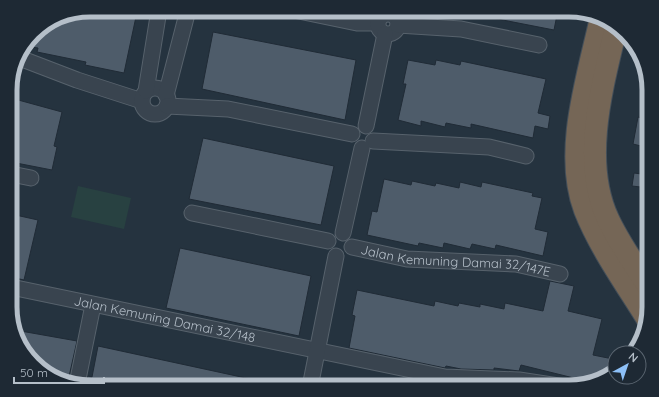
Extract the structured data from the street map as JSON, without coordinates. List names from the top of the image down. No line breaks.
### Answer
{"streets":{"street":["Jalan Kemuning Damai 32/147E","Jalan Kemuning Damai 32/148"]},"scale_bar":"50 m","north":"top right"}
